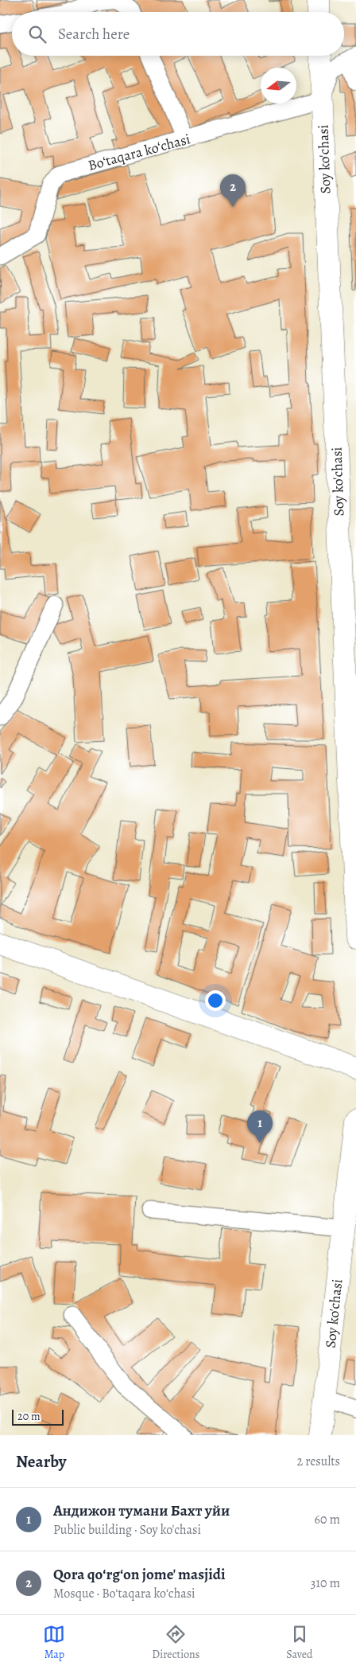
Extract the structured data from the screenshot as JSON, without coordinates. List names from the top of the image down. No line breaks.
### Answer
{"streets":{"main road":["Soy ko'chasi"],"street":["Boʻtaqara koʻchasi"]},"crossings":[["Boʻtaqara koʻchasi","Soy ko'chasi"]],"scale_bar":"20 m","north":"left","page":{"search":"Search here","pins":["2","1"],"scale":"20 m","heading":["Nearby","2 results"],"list":[{"mark":"1","name":"Андижон тумани Бахт уйи","note":"Public building · Soy ko'chasi","value":"60 m"},{"mark":"2","name":"Qora qoʻrgʻon jome' masjidi","note":"Mosque · Boʻtaqara koʻchasi","value":"310 m"}],"nav":["Map","Directions","Saved"]}}
